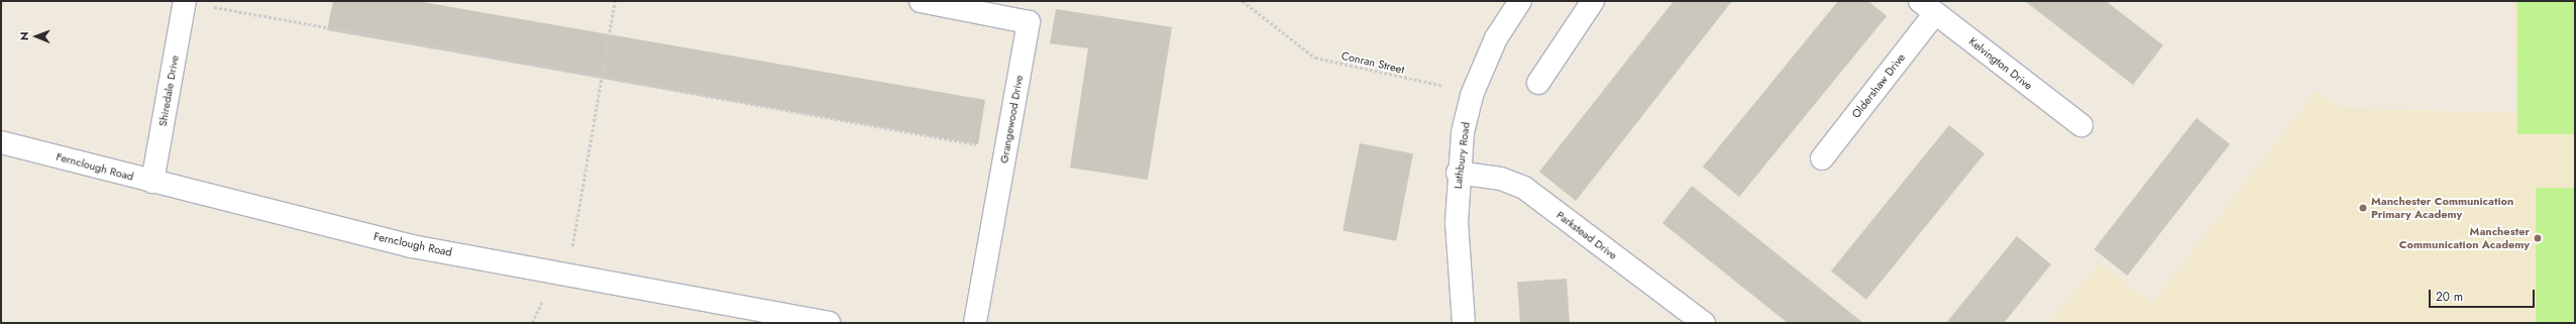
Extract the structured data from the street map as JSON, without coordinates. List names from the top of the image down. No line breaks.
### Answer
{"streets":{"street":["Kelvington Drive","Oldershaw Drive","Shiredale Drive","Grangewood Drive","Lathbury Road","Fernclough Road","Parkstead Drive"],"path":["Conran Street"]},"crossings":[["Kelvington Drive","Oldershaw Drive"],["Shiredale Drive","Fernclough Road"],["Lathbury Road","Parkstead Drive"]],"places":["Manchester Communication Primary Academy","Manchester Communication Academy"],"scale_bar":"20 m","north":"left"}
